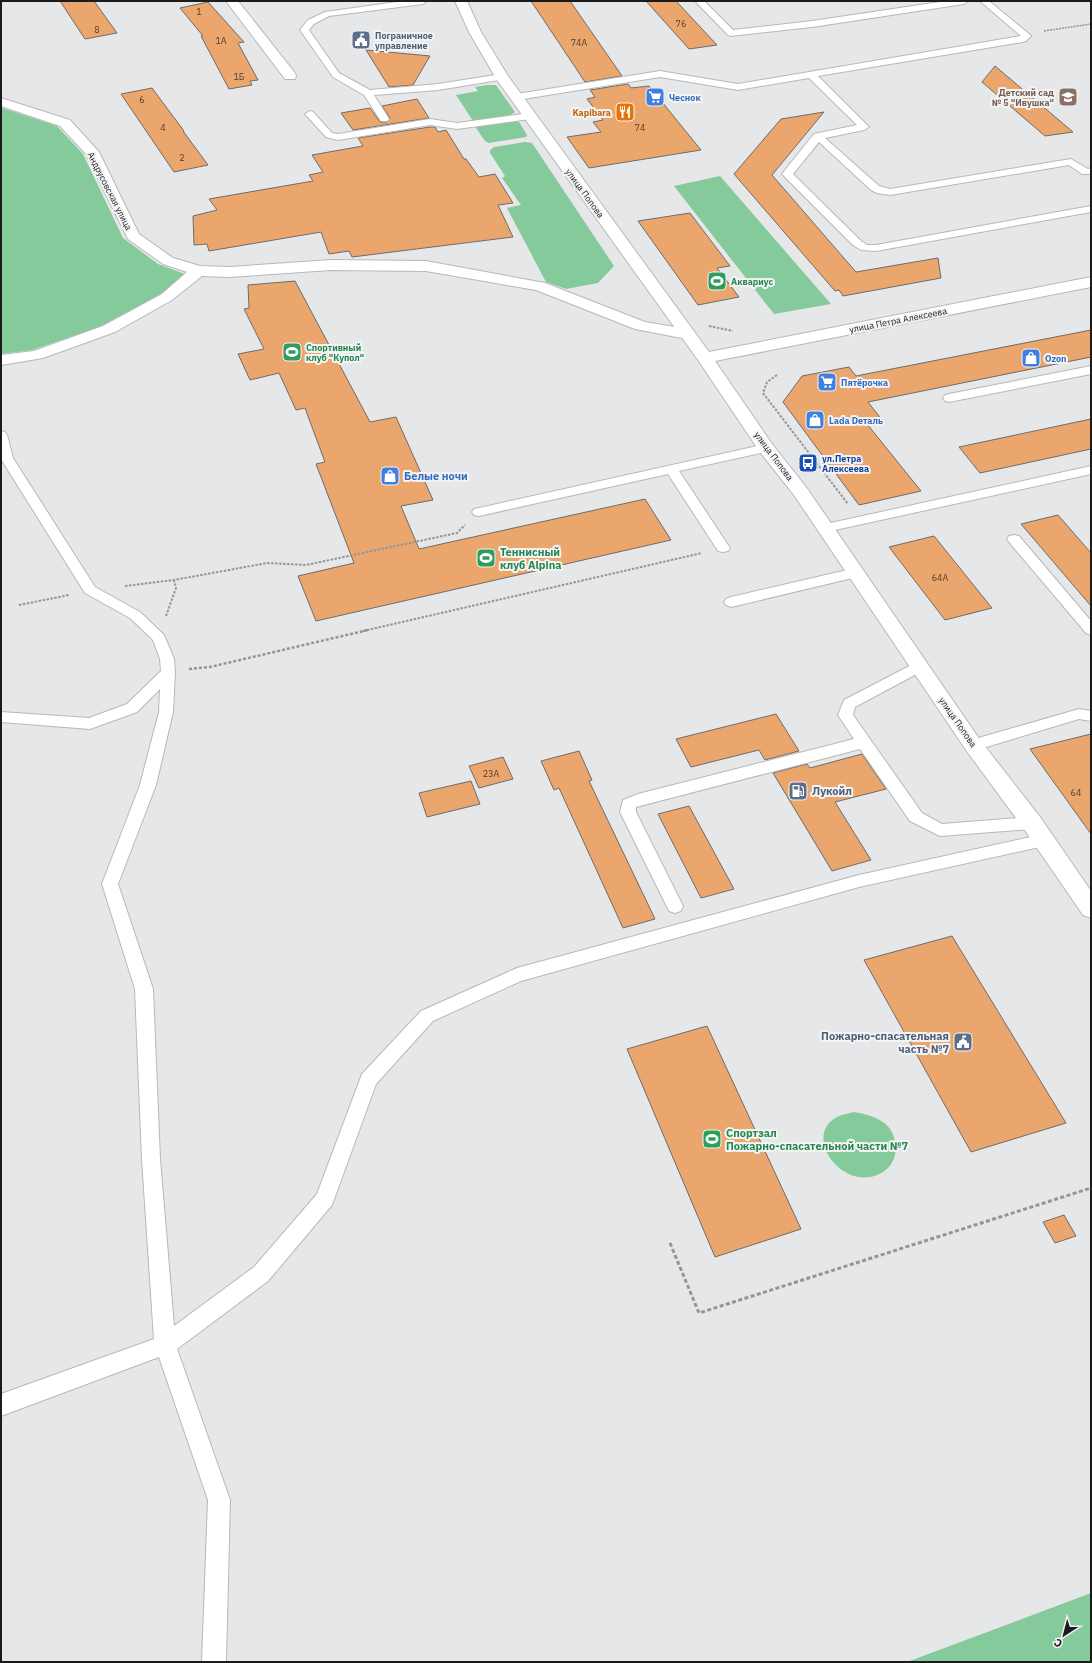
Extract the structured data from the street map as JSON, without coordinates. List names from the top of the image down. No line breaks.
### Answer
{"streets":{"street":["Андрусовская улица","улица Попова","улица Петра Алексеева"]},"crossings":[["Андрусовская улица","улица Попова"],["улица Попова","улица Петра Алексеева"]],"places":{"public building":["Пограничное управление","Пожарно-спасательная часть №7"],"supermarket":["Чеснок","Пятёрочка"],"school or university":["Детский сад № 5 \"Ивушка\""],"restaurant":["Kapibara"],"sports":["Аквариус","Спортивный клуб \"Купол\"","Теннисный клуб Alpina","Спортзал Пожарно-спасательной части №7"],"shop":["Ozon","Lada Dеталь","Белые ночи"],"bus stop":["ул.Петра Алексеева"],"fuel station":["Лукойл"]},"house_numbers":["1","76","8","1А","74А","1Б","6","4","74","2","64А","23А","64"],"north":"bottom left"}
